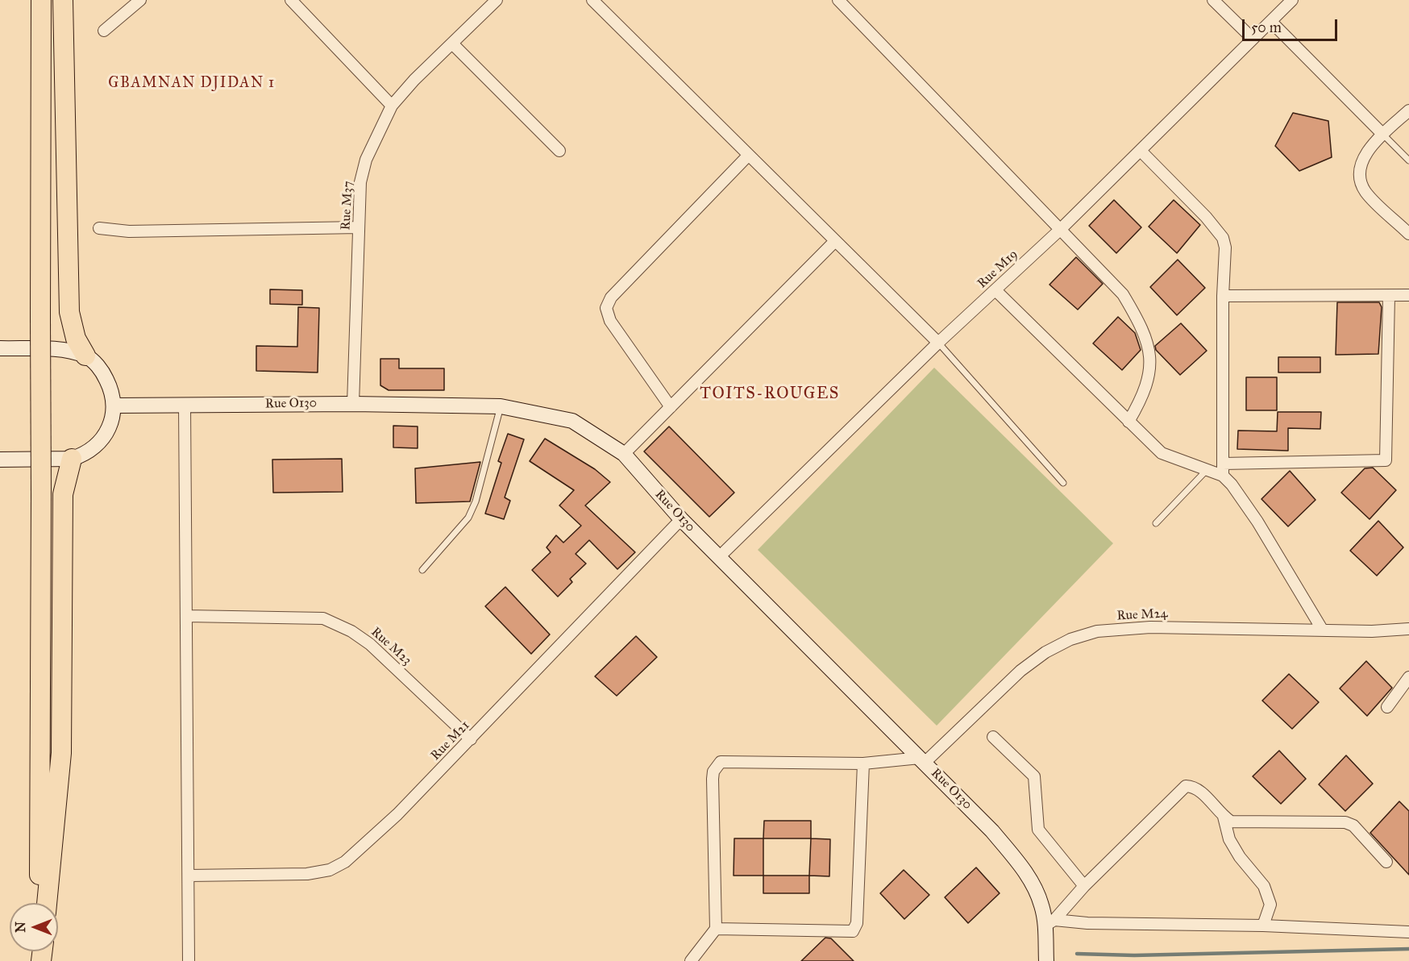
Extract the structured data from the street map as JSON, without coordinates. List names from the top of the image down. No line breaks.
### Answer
{"streets":{"street":["Rue M37","Rue M19","Rue O130","Rue M24","Rue M23","Rue M21"]},"crossings":[["Rue M37","Rue O130"],["Rue M19","Rue O130"],["Rue O130","Rue M24"],["Rue O130","Rue M21"],["Rue M23","Rue M21"]],"districts":["GBAMNAN DJIDAN 1","TOITS-ROUGES"],"scale_bar":"50 m","north":"left"}
